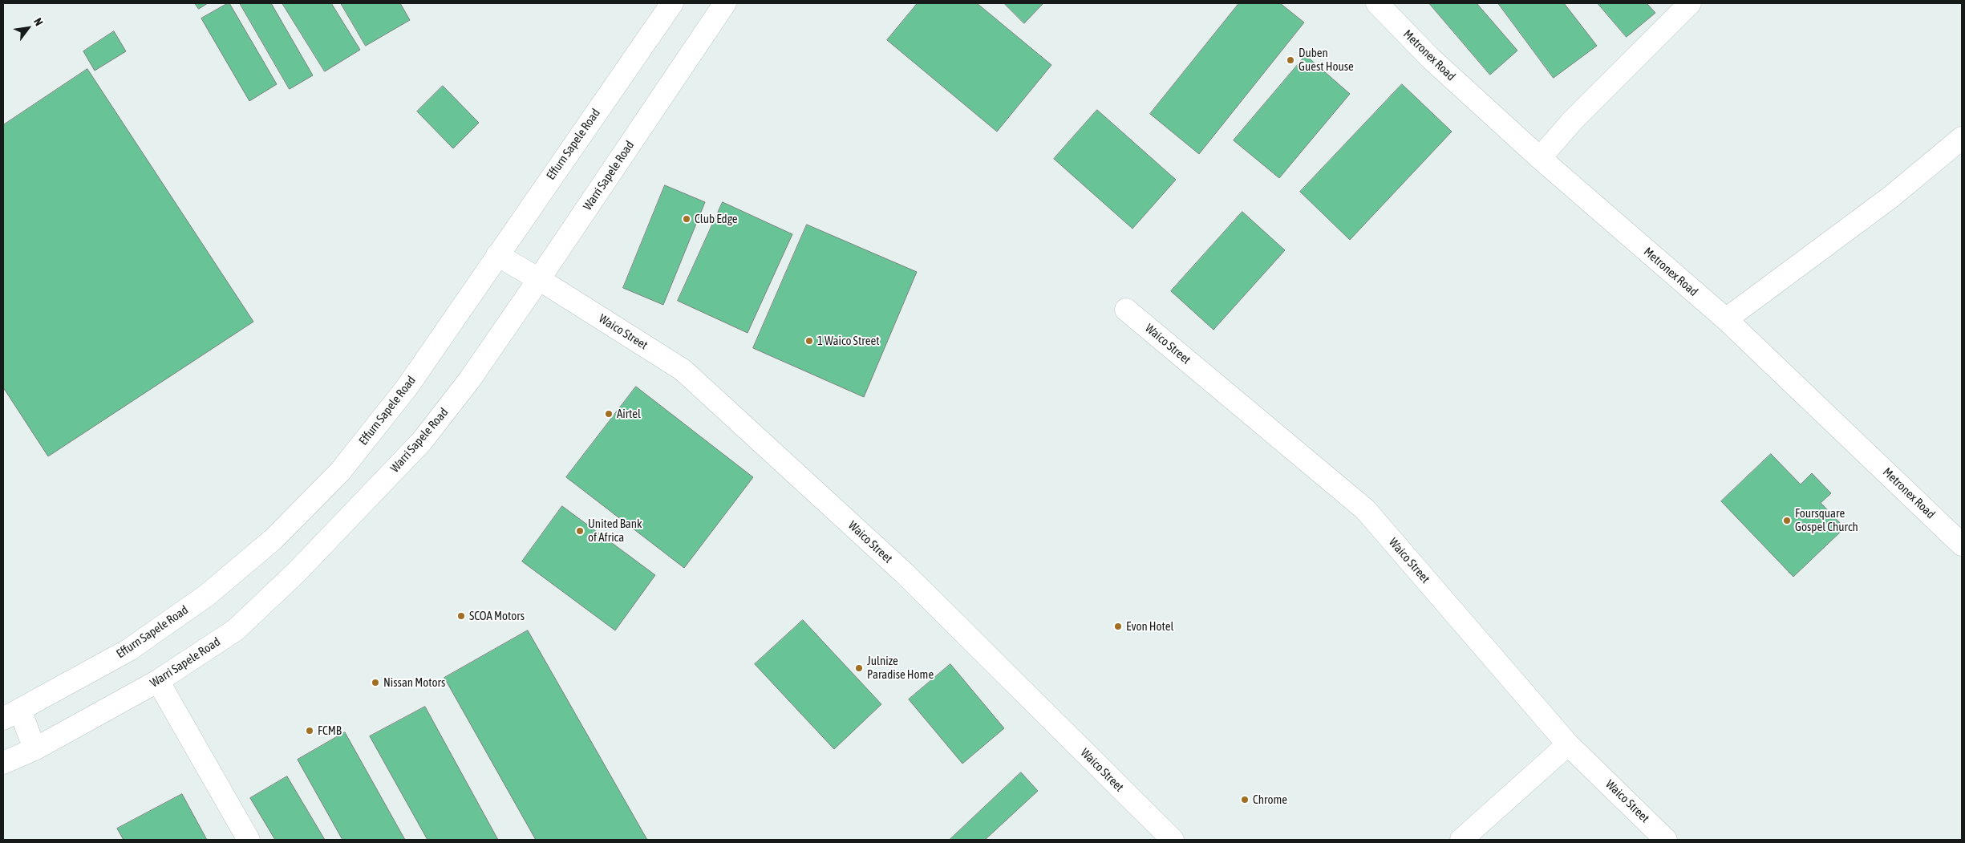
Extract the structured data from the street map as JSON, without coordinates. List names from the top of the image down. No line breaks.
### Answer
{"streets":{"main road":["Metronex Road","Effurn Sapele Road","Warri Sapele Road","Waico Street"]},"crossings":[["Effurn Sapele Road","Waico Street"],["Warri Sapele Road","Waico Street"]],"places":["Duben Guest House","Club Edge","1 Waico Street","Airtel","Foursquare Gospel Church","United Bank of Africa","SCOA Motors","Evon Hotel","Julnize Paradise Home","Nissan Motors","FCMB","Chrome"],"north":"top right"}
